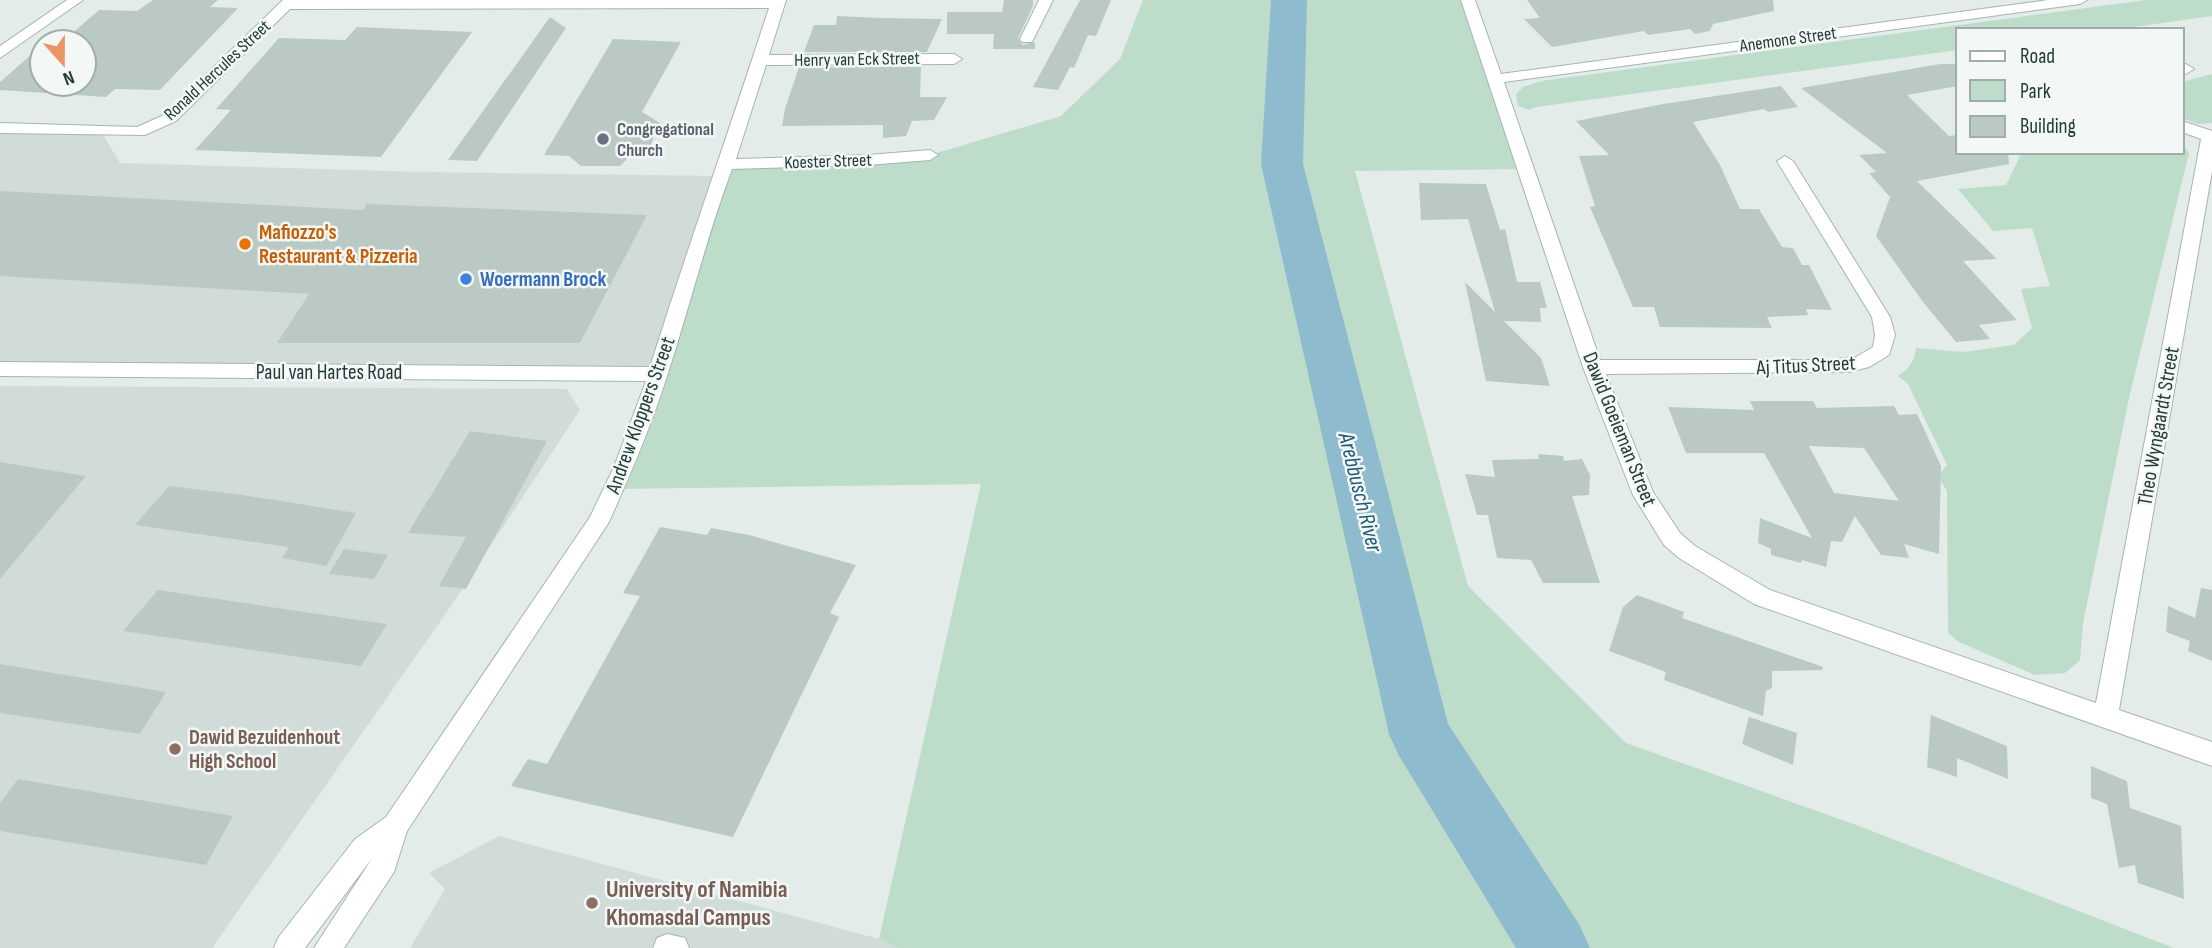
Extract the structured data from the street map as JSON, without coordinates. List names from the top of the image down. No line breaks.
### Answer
{"streets":{"street":["Anemone Street","Henry van Eck Street","Ronald Hercules Street","Koester Street","Aj Titus Street","Paul van Hartes Road","Andrew Kloppers Street","Theo Wyngaardt Street","Dawid Goeieman Street"]},"crossings":[["Anemone Street","Dawid Goeieman Street"],["Henry van Eck Street","Andrew Kloppers Street"],["Koester Street","Andrew Kloppers Street"],["Aj Titus Street","Dawid Goeieman Street"],["Paul van Hartes Road","Andrew Kloppers Street"],["Theo Wyngaardt Street","Dawid Goeieman Street"]],"water":["Arebbusch River"],"places":["Congregational Church","Mafiozzo's Restaurant & Pizzeria","Woermann Brock","Dawid Bezuidenhout High School","University of Namibia Khomasdal Campus"],"legend":["Road","Park","Building"],"north":"bottom"}
